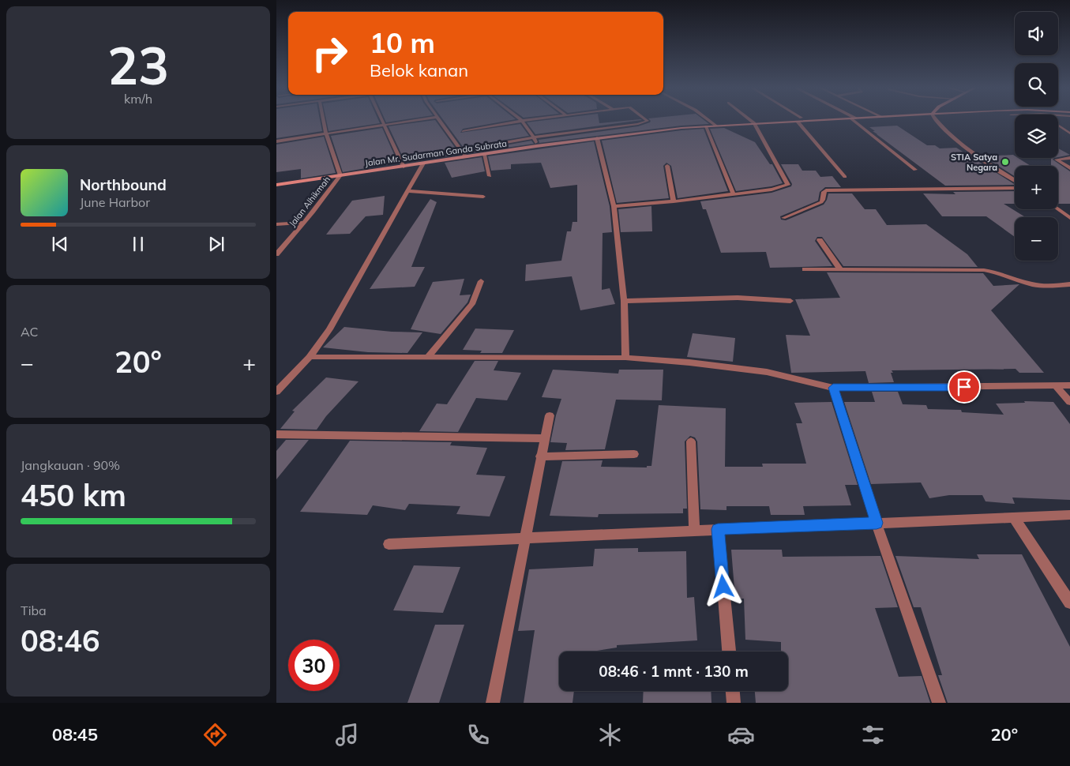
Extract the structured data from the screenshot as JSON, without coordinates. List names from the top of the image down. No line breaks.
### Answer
{"streets":{"street":["Jalan Mr. Sudarman Ganda Subrata","Jalan Alhikmah"]},"crossings":[["Jalan Mr. Sudarman Ganda Subrata","Jalan Alhikmah"]],"places":["STIA Satya Negara"],"page":{"tile":[["23","km/h"],"AC",["Jangkauan · 90%","450 km"],["Tiba","08:46"]],"map_buttons":["+","−"],"turn":["10 m","Belok kanan"],"song":["Northbound","June Harbor"],"heat":["−","20°","+"],"limit":"30","trip":"08:46 · 1 mnt · 130 m","tabs":["08:45","20°"]}}
